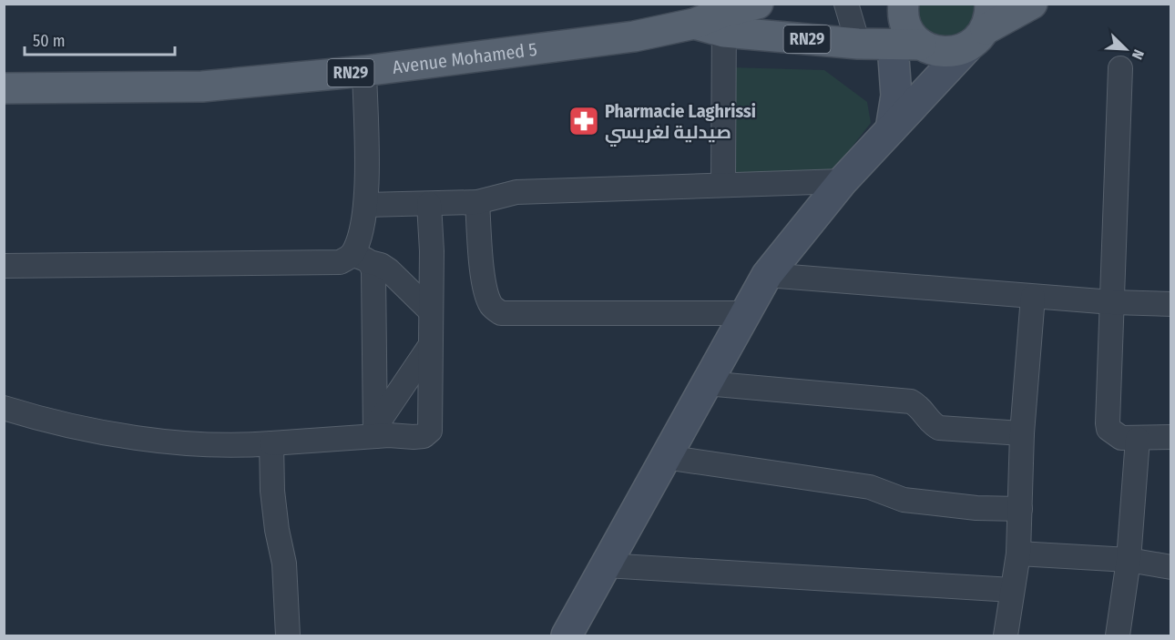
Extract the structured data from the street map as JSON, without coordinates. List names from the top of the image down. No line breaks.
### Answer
{"streets":{"main road":["RN29","Avenue Mohamed 5"]},"crossings":[["RN29","Avenue Mohamed 5"]],"places":{"pharmacy":["Pharmacie Laghrissi صيدلية لغريسي"]},"scale_bar":"50 m","north":"bottom right"}
